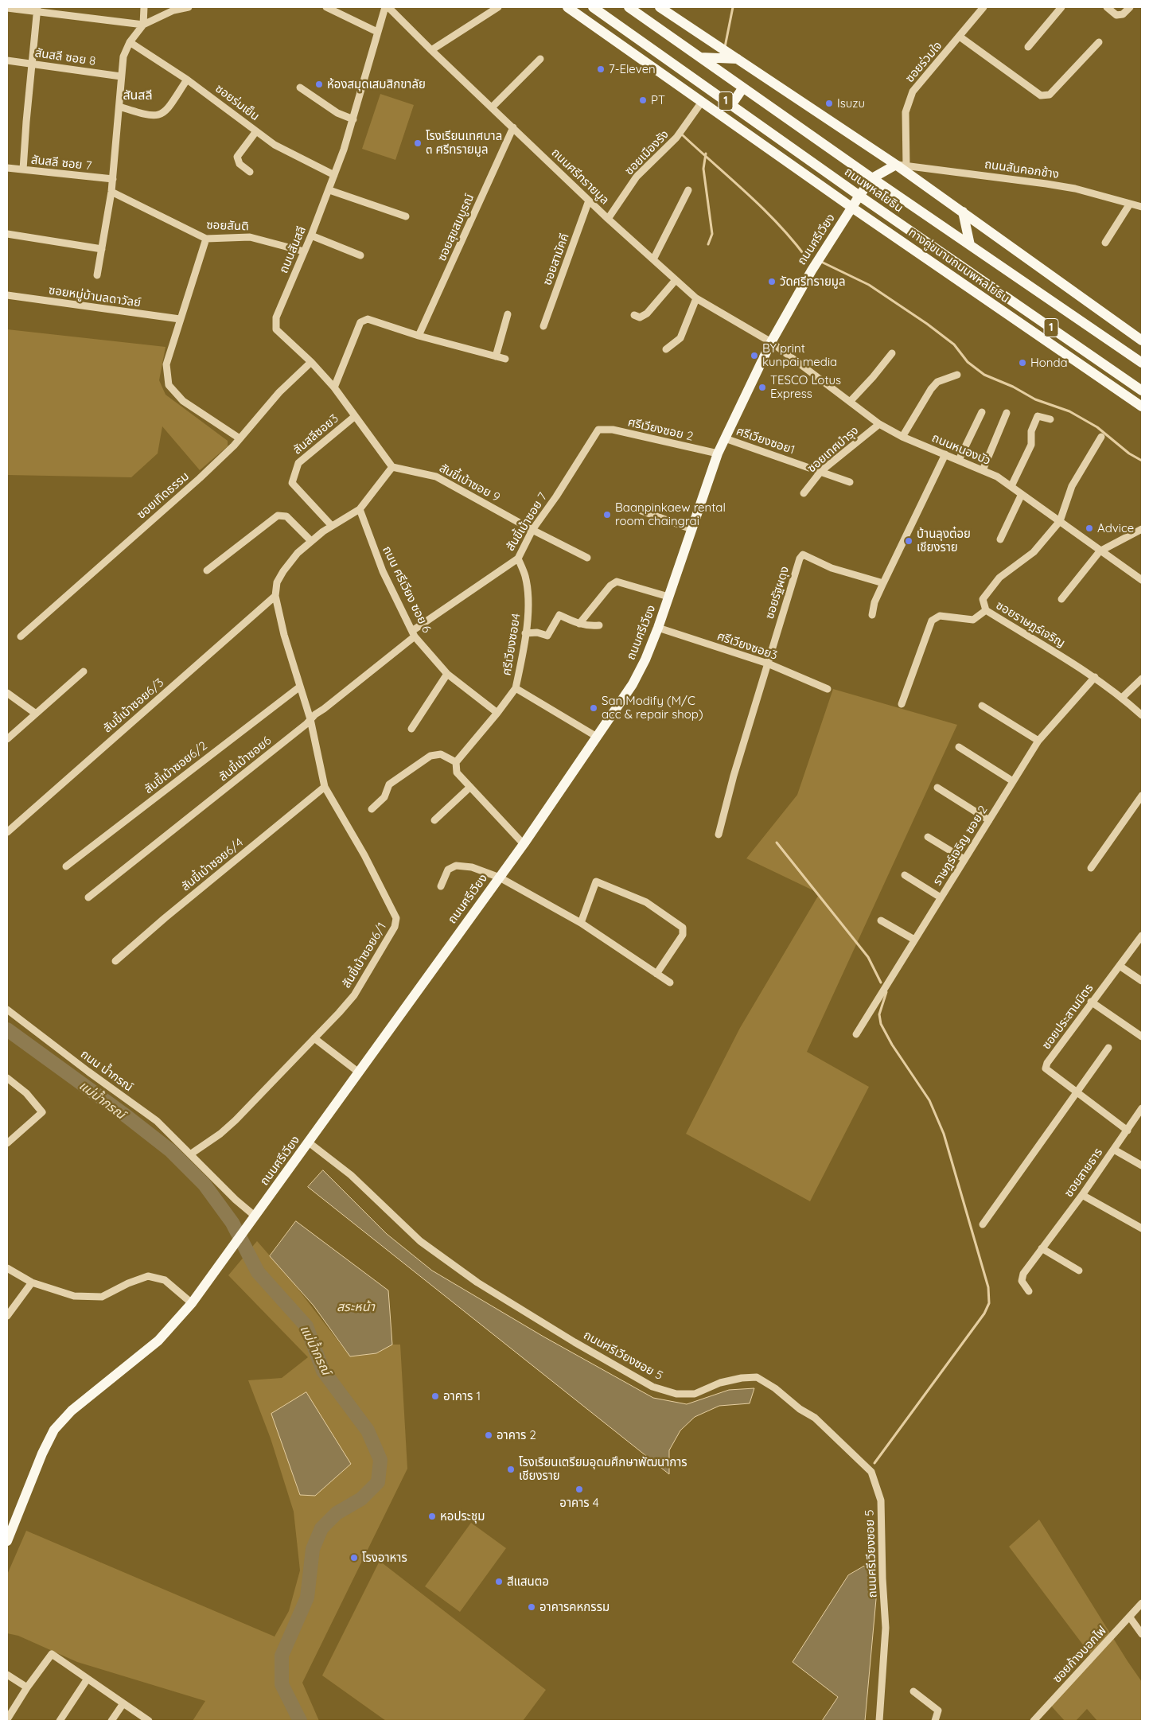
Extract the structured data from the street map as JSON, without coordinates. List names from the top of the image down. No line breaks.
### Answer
{"streets":{"main road":["1","ถนนพหลโยธิน","ถนนศรีเวียง","ทางคู่ขนานถนนพหลโยธิน"],"street":["สันสลี ซอย 8","ซอยร่วมใจ","ซอยร่มเย็น","ซอยเมืองรัง","สันสลี ซอย 7","ถนนสันคอกช้าง","ถนนศรีทรายมูล","ซอยสันติ","ซอยสุขสมบูรณ์","ถนนสันสลี","ซอยสามัคคี","ซอยหมู่บ้านลดาวัลย์","ศรีเวียงซอย 2","สันสลีซอย3","ศรีเวียงซอย1","ซอยเทศบำรุง","ถนนหนองบัว","สันขี้เบ้าซอย 9","ซอยเทิดธรรม","สันขี้เบ้าซอย 7","ถนน ศรีเวียง ซอย 6","ซอยรัฐผดุง","ซอยราษฎร์เจริญ","ศรีเวียงซอย4","ศรีเวียงซอย3","สันขี้เบ้าซอย6/3","สันขี้เบ้าซอย6","สันขี้เบ้าซอย6/2","ราษฎร์เจริญ ซอย 2","สันขี้เบ้าซอย6/4","สันขี้เบ้าซอย6/1","ซอยประสานมิตร","ถนน น้ำกรณ์","ซอยสายธาร","ถนนศรีเวียงซอย 5","ซอยก้างบอกไฟ"]},"crossings":[["ซอยร่วมใจ","ถนนสันคอกช้าง"],["ซอยร่มเย็น","ถนนสันสลี"],["ซอยเมืองรัง","ถนนศรีทรายมูล"],["ซอยเมืองรัง","ทางคู่ขนานถนนพหลโยธิน"],["ถนนศรีทรายมูล","ซอยสุขสมบูรณ์"],["ถนนศรีทรายมูล","ถนนศรีเวียง"],["ถนนศรีทรายมูล","ถนนสันสลี"],["ถนนศรีทรายมูล","ซอยสามัคคี"],["ถนนศรีทรายมูล","ถนนหนองบัว"],["ถนนพหลโยธิน","ถนนศรีเวียง"],["ซอยสันติ","ถนนสันสลี"],["ถนนศรีเวียง","ทางคู่ขนานถนนพหลโยธิน"],["ถนนศรีเวียง","ศรีเวียงซอย 2"],["ถนนศรีเวียง","ศรีเวียงซอย1"],["ถนนศรีเวียง","ถนนหนองบัว"],["ถนนศรีเวียง","ศรีเวียงซอย4"],["ถนนศรีเวียง","ศรีเวียงซอย3"],["ถนนศรีเวียง","ถนน น้ำกรณ์"],["ถนนศรีเวียง","ถนนศรีเวียงซอย 5"],["ถนนสันสลี","สันสลีซอย3"],["ถนนสันสลี","สันขี้เบ้าซอย 9"],["ถนนสันสลี","ซอยเทิดธรรม"],["ศรีเวียงซอย 2","สันขี้เบ้าซอย 7"],["ศรีเวียงซอย1","ซอยเทศบำรุง"],["ซอยเทศบำรุง","ถนนหนองบัว"],["ถนนหนองบัว","ซอยราษฎร์เจริญ"],["สันขี้เบ้าซอย 9","สันขี้เบ้าซอย 7"],["สันขี้เบ้าซอย 7","ถนน ศรีเวียง ซอย 6"],["สันขี้เบ้าซอย 7","ศรีเวียงซอย4"],["สันขี้เบ้าซอย 7","สันขี้เบ้าซอย6"],["ถนน ศรีเวียง ซอย 6","สันขี้เบ้าซอย6"],["ซอยรัฐผดุง","ศรีเวียงซอย3"],["ซอยราษฎร์เจริญ","ราษฎร์เจริญ ซอย 2"],["สันขี้เบ้าซอย6/3","สันขี้เบ้าซอย6/1"],["สันขี้เบ้าซอย6","สันขี้เบ้าซอย6/1"],["สันขี้เบ้าซอย6/2","สันขี้เบ้าซอย6/1"],["สันขี้เบ้าซอย6/4","สันขี้เบ้าซอย6/1"],["สันขี้เบ้าซอย6/1","ถนน น้ำกรณ์"],["ซอยประสานมิตร","ซอยสายธาร"]],"districts":["สันสลี"],"water":["แม่น้ำกรณ์","สระหน้า"],"places":["7-Eleven","ห้องสมุดเสมสิกขาลัย","PT","Isuzu","โรงเรียนเทศบาล ๓ ศรีทรายมูล","วัดศรีทรายมูล","BY print kunpai media","Honda","TESCO Lotus Express","Baanpinkaew rental room chaingrai","Advice","บ้านลุงต๋อย เชียงราย","San Modify (M/C acc & repair shop)","อาคาร 1","อาคาร 2","โรงเรียนเตรียมอุดมศึกษาพัฒนาการ เชียงราย","อาคาร 4","หอประชุม","โรงอาหาร","สีแสนตอ","อาคารคหกรรม"]}
